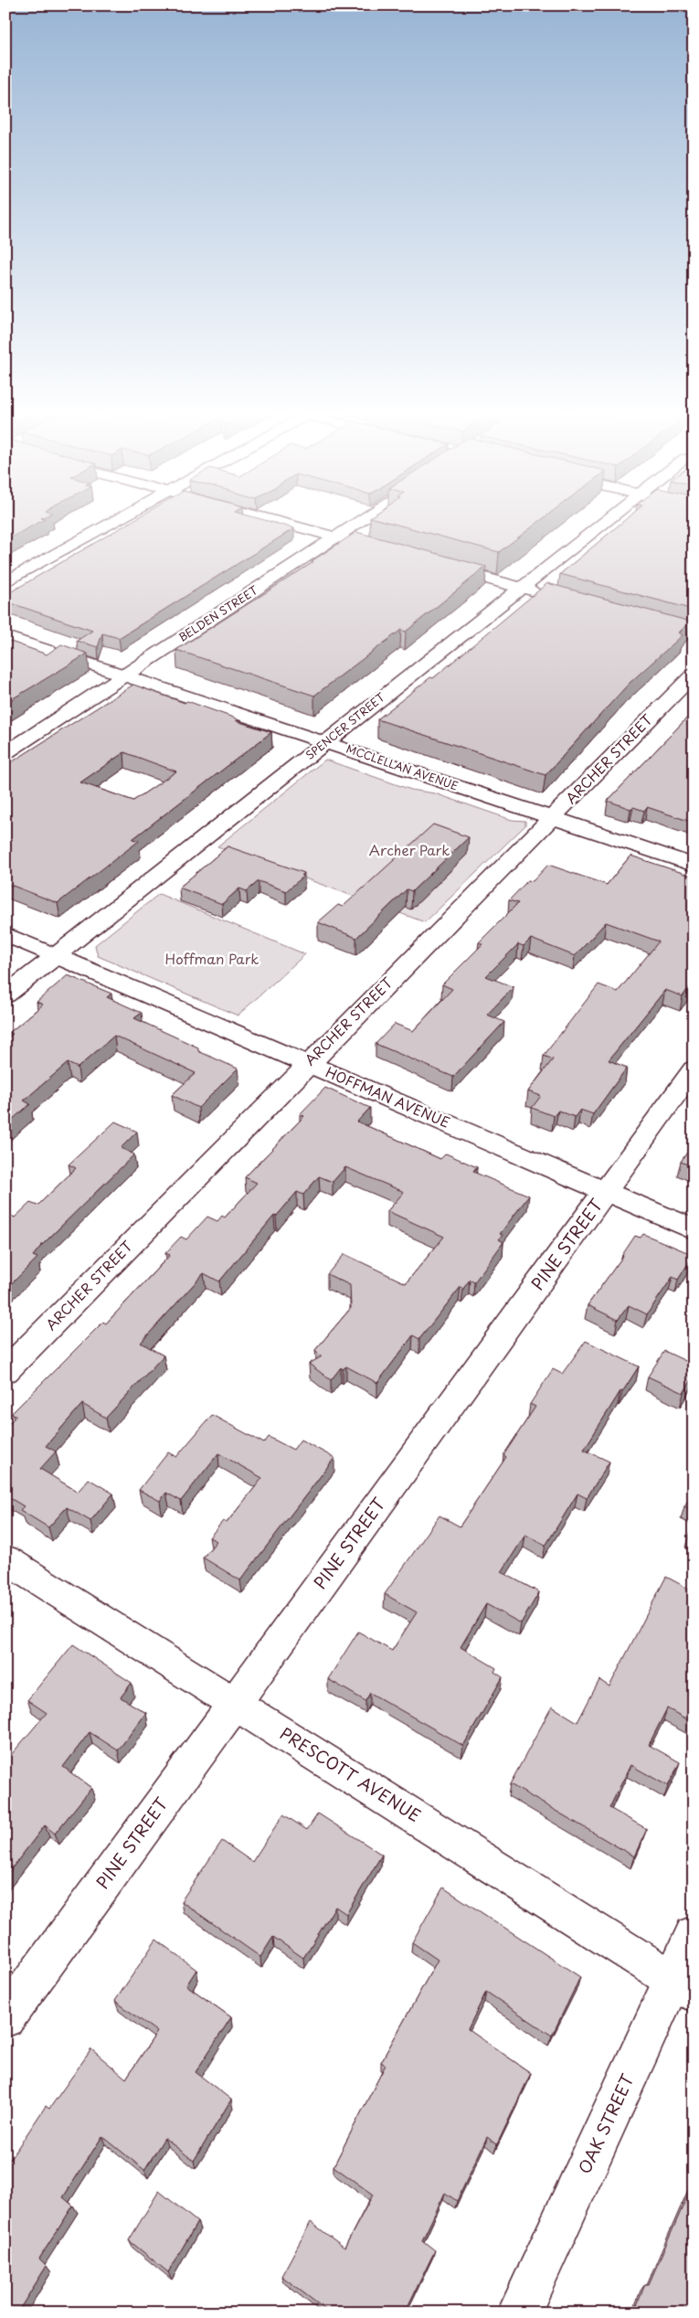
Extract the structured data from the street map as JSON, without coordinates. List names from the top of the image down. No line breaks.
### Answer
{"streets":{"street":["BELDEN STREET","SPENCER STREET","ARCHER STREET","MCCLELLAN AVENUE","HOFFMAN AVENUE","PINE STREET","PRESCOTT AVENUE","OAK STREET"]},"crossings":[["BELDEN STREET","MCCLELLAN AVENUE"],["SPENCER STREET","MCCLELLAN AVENUE"],["SPENCER STREET","HOFFMAN AVENUE"],["ARCHER STREET","MCCLELLAN AVENUE"],["ARCHER STREET","HOFFMAN AVENUE"],["HOFFMAN AVENUE","PINE STREET"],["PINE STREET","PRESCOTT AVENUE"],["PRESCOTT AVENUE","OAK STREET"]],"parks":["Archer Park","Hoffman Park"]}
